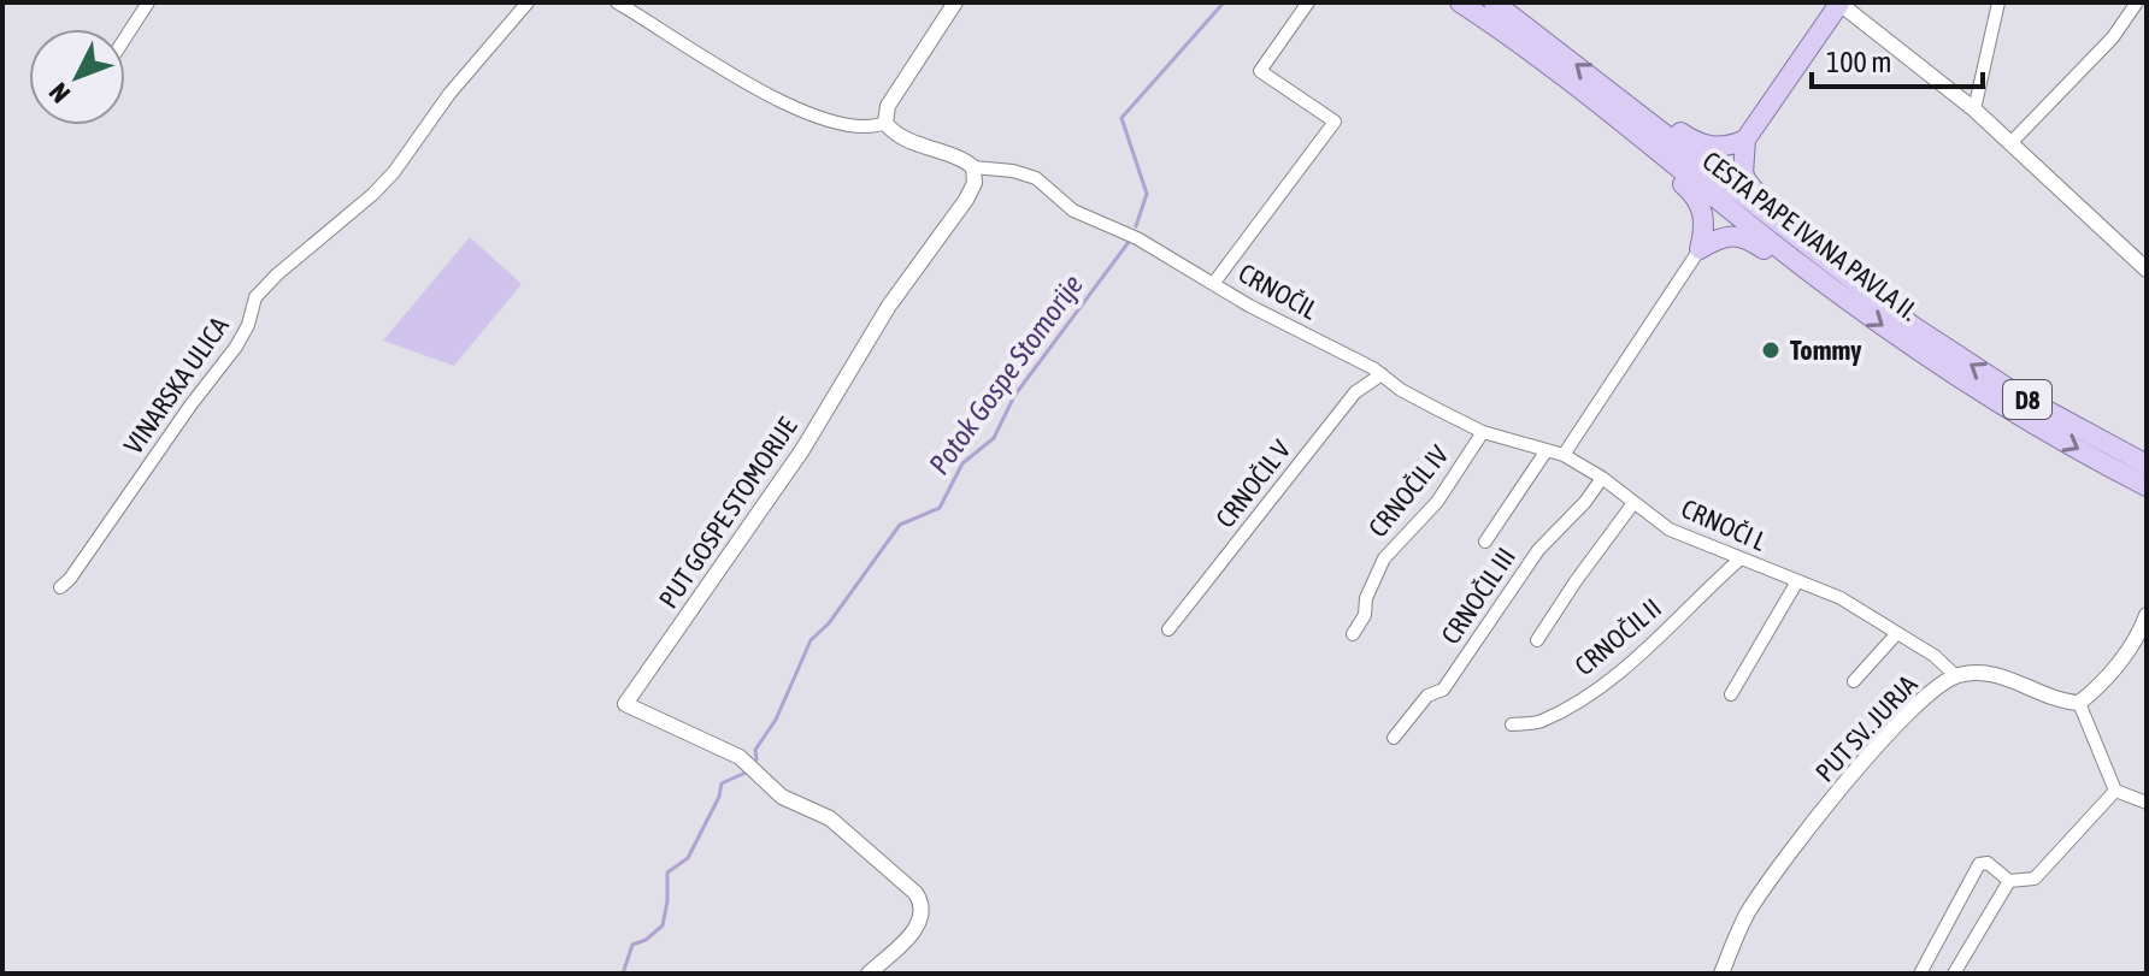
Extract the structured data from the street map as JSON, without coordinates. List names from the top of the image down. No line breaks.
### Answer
{"streets":{"main road":["CESTA PAPE IVANA PAVLA II.","D8"],"street":["CRNOČIL","VINARSKA ULICA","CRNOČIL V","CRNOČIL IV","PUT GOSPE STOMORIJE","CRNOČI L","CRNOČIL III","CRNOČIL II","PUT SV. JURJA"]},"crossings":[["CRNOČIL","CRNOČIL V"],["CRNOČIL","CRNOČIL IV"],["CRNOČIL","PUT GOSPE STOMORIJE"],["CRNOČIL","CRNOČI L"],["CRNOČI L","CRNOČIL III"],["CRNOČI L","CRNOČIL II"],["CRNOČI L","PUT SV. JURJA"]],"water":["Potok Gospe Stomorije"],"places":["Tommy"],"scale_bar":"100 m","north":"bottom left"}
